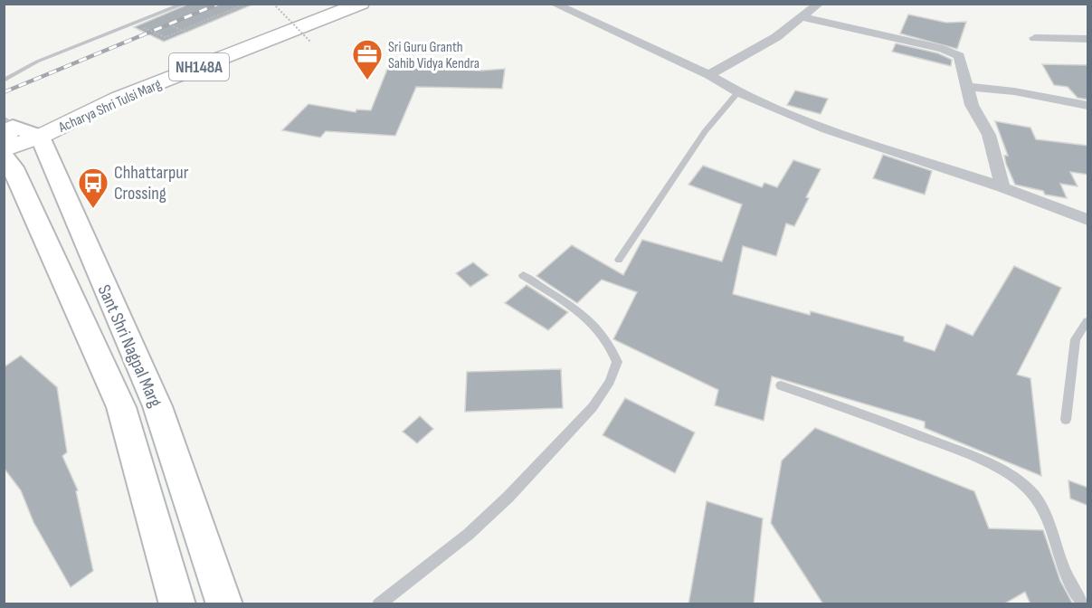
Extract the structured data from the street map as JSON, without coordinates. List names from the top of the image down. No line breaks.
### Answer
{"streets":{"highway":["NH148A","Acharya Shri Tulsi Marg"],"main road":["Sant Shri Nagpal Marg"]},"crossings":[["NH148A","Acharya Shri Tulsi Marg"],["NH148A","Sant Shri Nagpal Marg"],["Acharya Shri Tulsi Marg","Sant Shri Nagpal Marg"]],"places":{"office":["Sri Guru Granth Sahib Vidya Kendra"],"bus stop":["Chhattarpur Crossing"]}}
